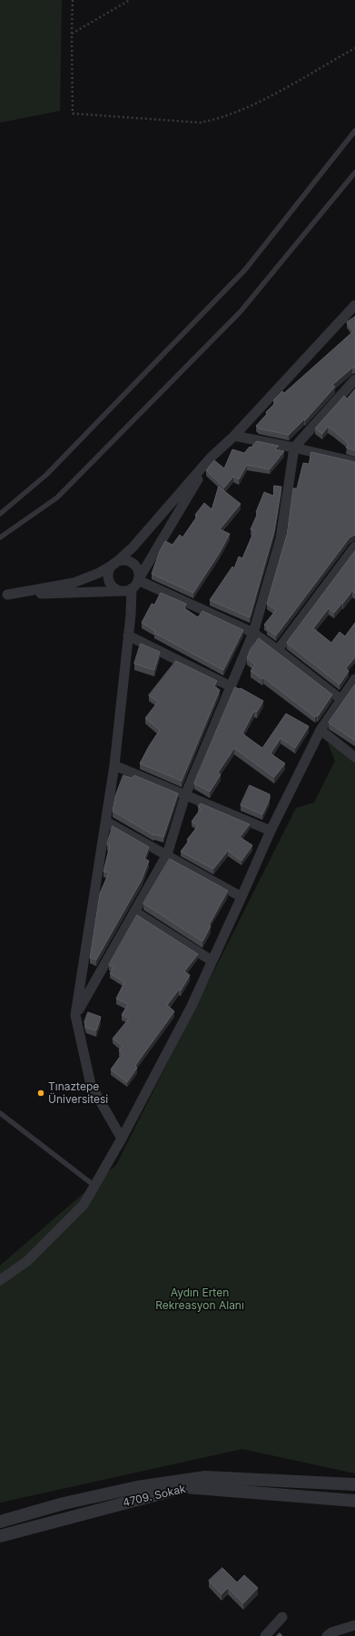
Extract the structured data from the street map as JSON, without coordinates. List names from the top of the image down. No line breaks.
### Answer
{"streets":{"street":["4709. Sokak"]},"parks":["Aydın Erten Rekreasyon Alanı"],"places":["Tınaztepe Üniversitesi"]}
